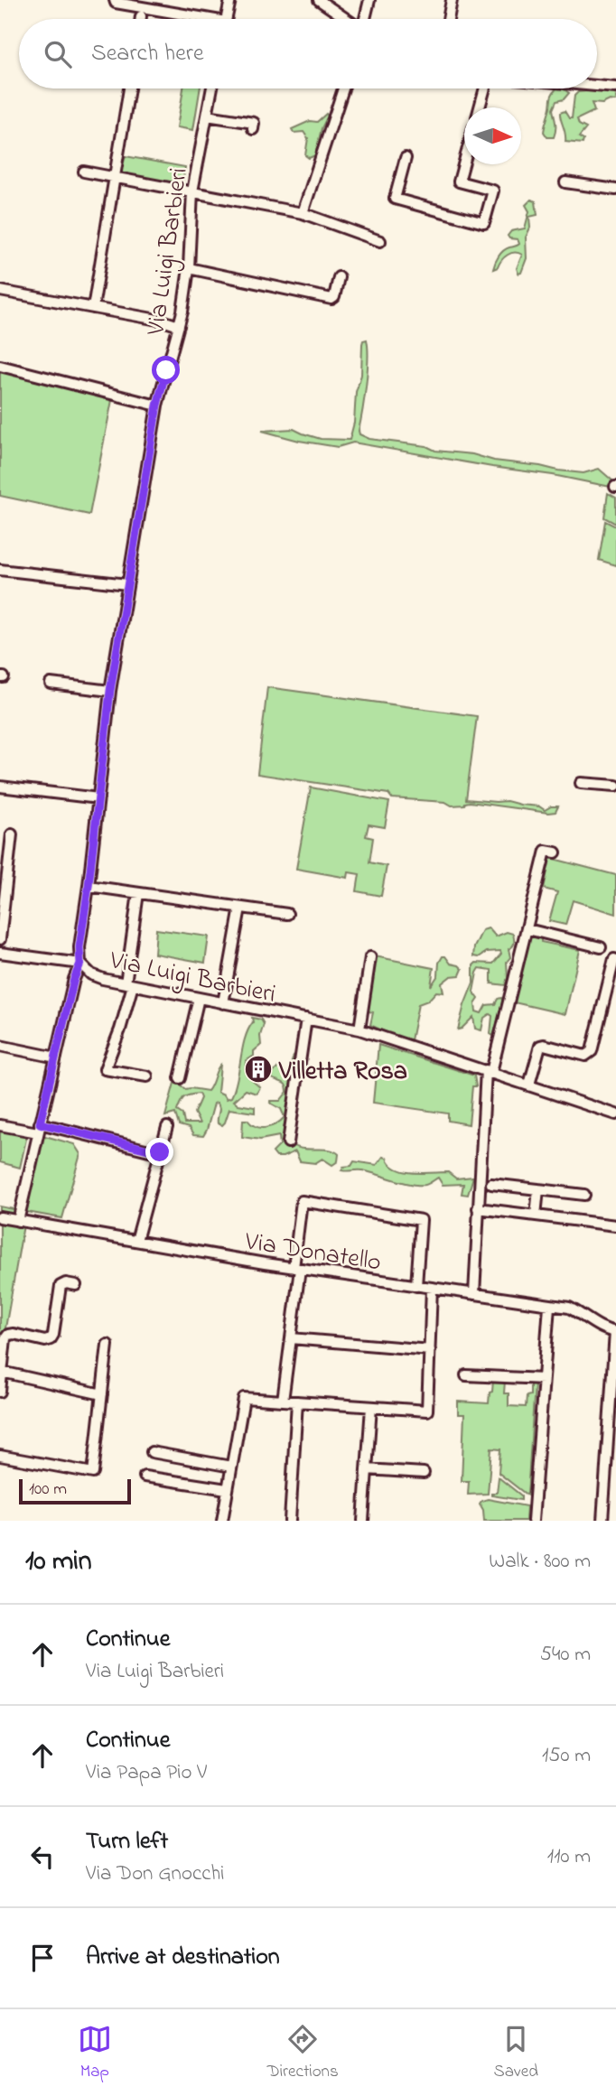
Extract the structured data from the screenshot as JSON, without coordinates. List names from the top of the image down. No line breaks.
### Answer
{"streets":{"street":["Via Luigi Barbieri","Via Donatello"]},"places":{"building":["Villetta Rosa"]},"scale_bar":"100 m","north":"right","page":{"search":"Search here","scale":"100 m","heading":["10 min","Walk · 800 m"],"list":[["Continue","Via Luigi Barbieri","540 m"],["Continue","Via Papa Pio V","150 m"],["Turn left","Via Don Gnocchi","110 m"],"Arrive at destination"],"nav":["Map","Directions","Saved"]}}
